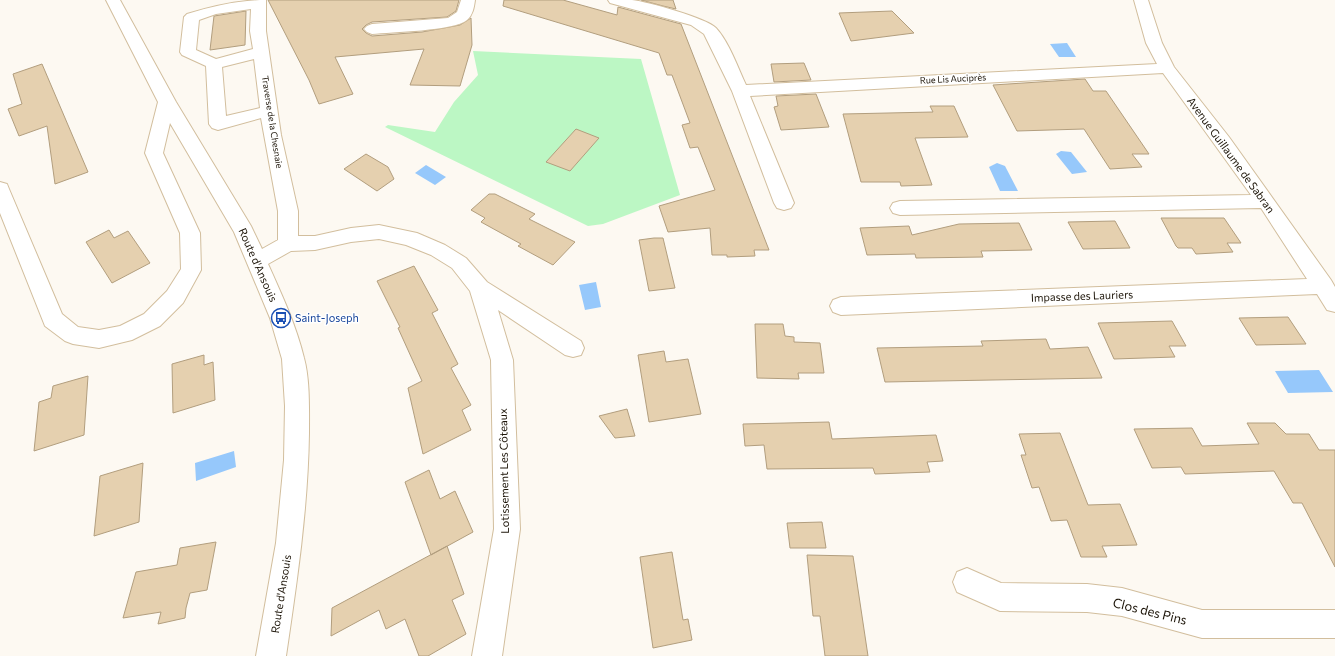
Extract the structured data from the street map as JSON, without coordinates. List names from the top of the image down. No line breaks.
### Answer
{"streets":{"street":["Rue Lis Auciprès","Traverse de la Chesnaie","Avenue Guillaume de Sabran","Route d'Ansouis","Impasse des Lauriers","Lotissement Les Côteaux","Clos des Pins"]},"crossings":[["Rue Lis Auciprès","Avenue Guillaume de Sabran"],["Avenue Guillaume de Sabran","Impasse des Lauriers"]],"places":{"bus stop":["Saint-Joseph"]}}
